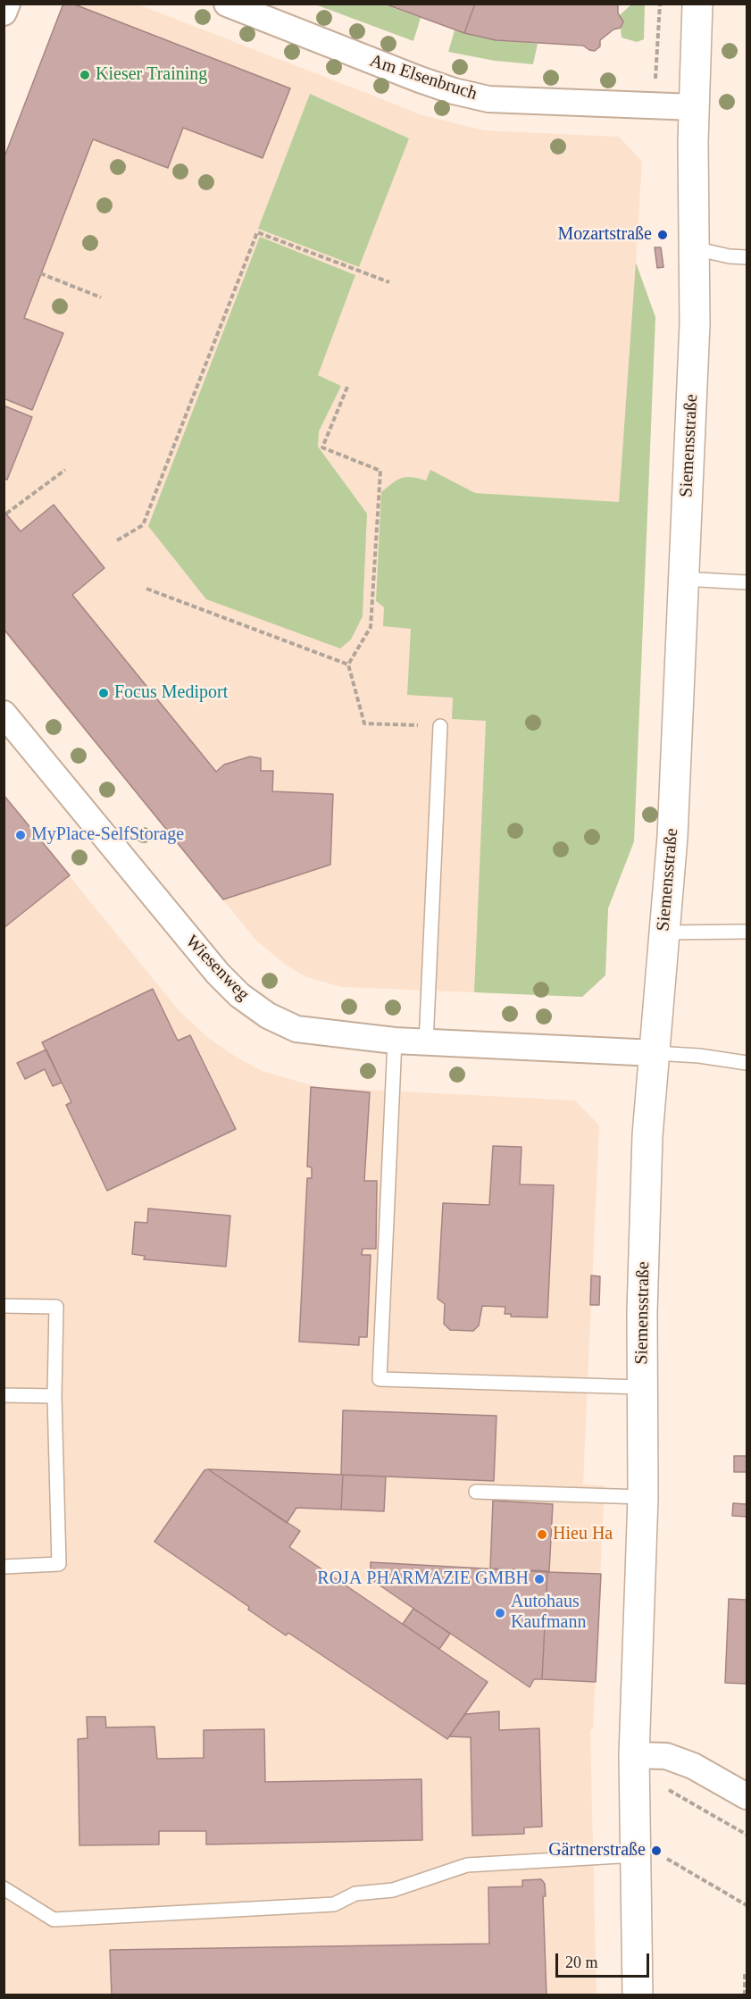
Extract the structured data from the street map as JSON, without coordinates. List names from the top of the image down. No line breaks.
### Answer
{"streets":{"street":["Am Elsenbruch","Siemensstraße","Wiesenweg"]},"crossings":[["Am Elsenbruch","Siemensstraße"],["Siemensstraße","Wiesenweg"]],"places":["Kieser Training","Mozartstraße","Focus Mediport","MyPlace-SelfStorage","Hieu Ha","ROJA PHARMAZIE GMBH","Autohaus Kaufmann","Gärtnerstraße"],"scale_bar":"20 m"}
